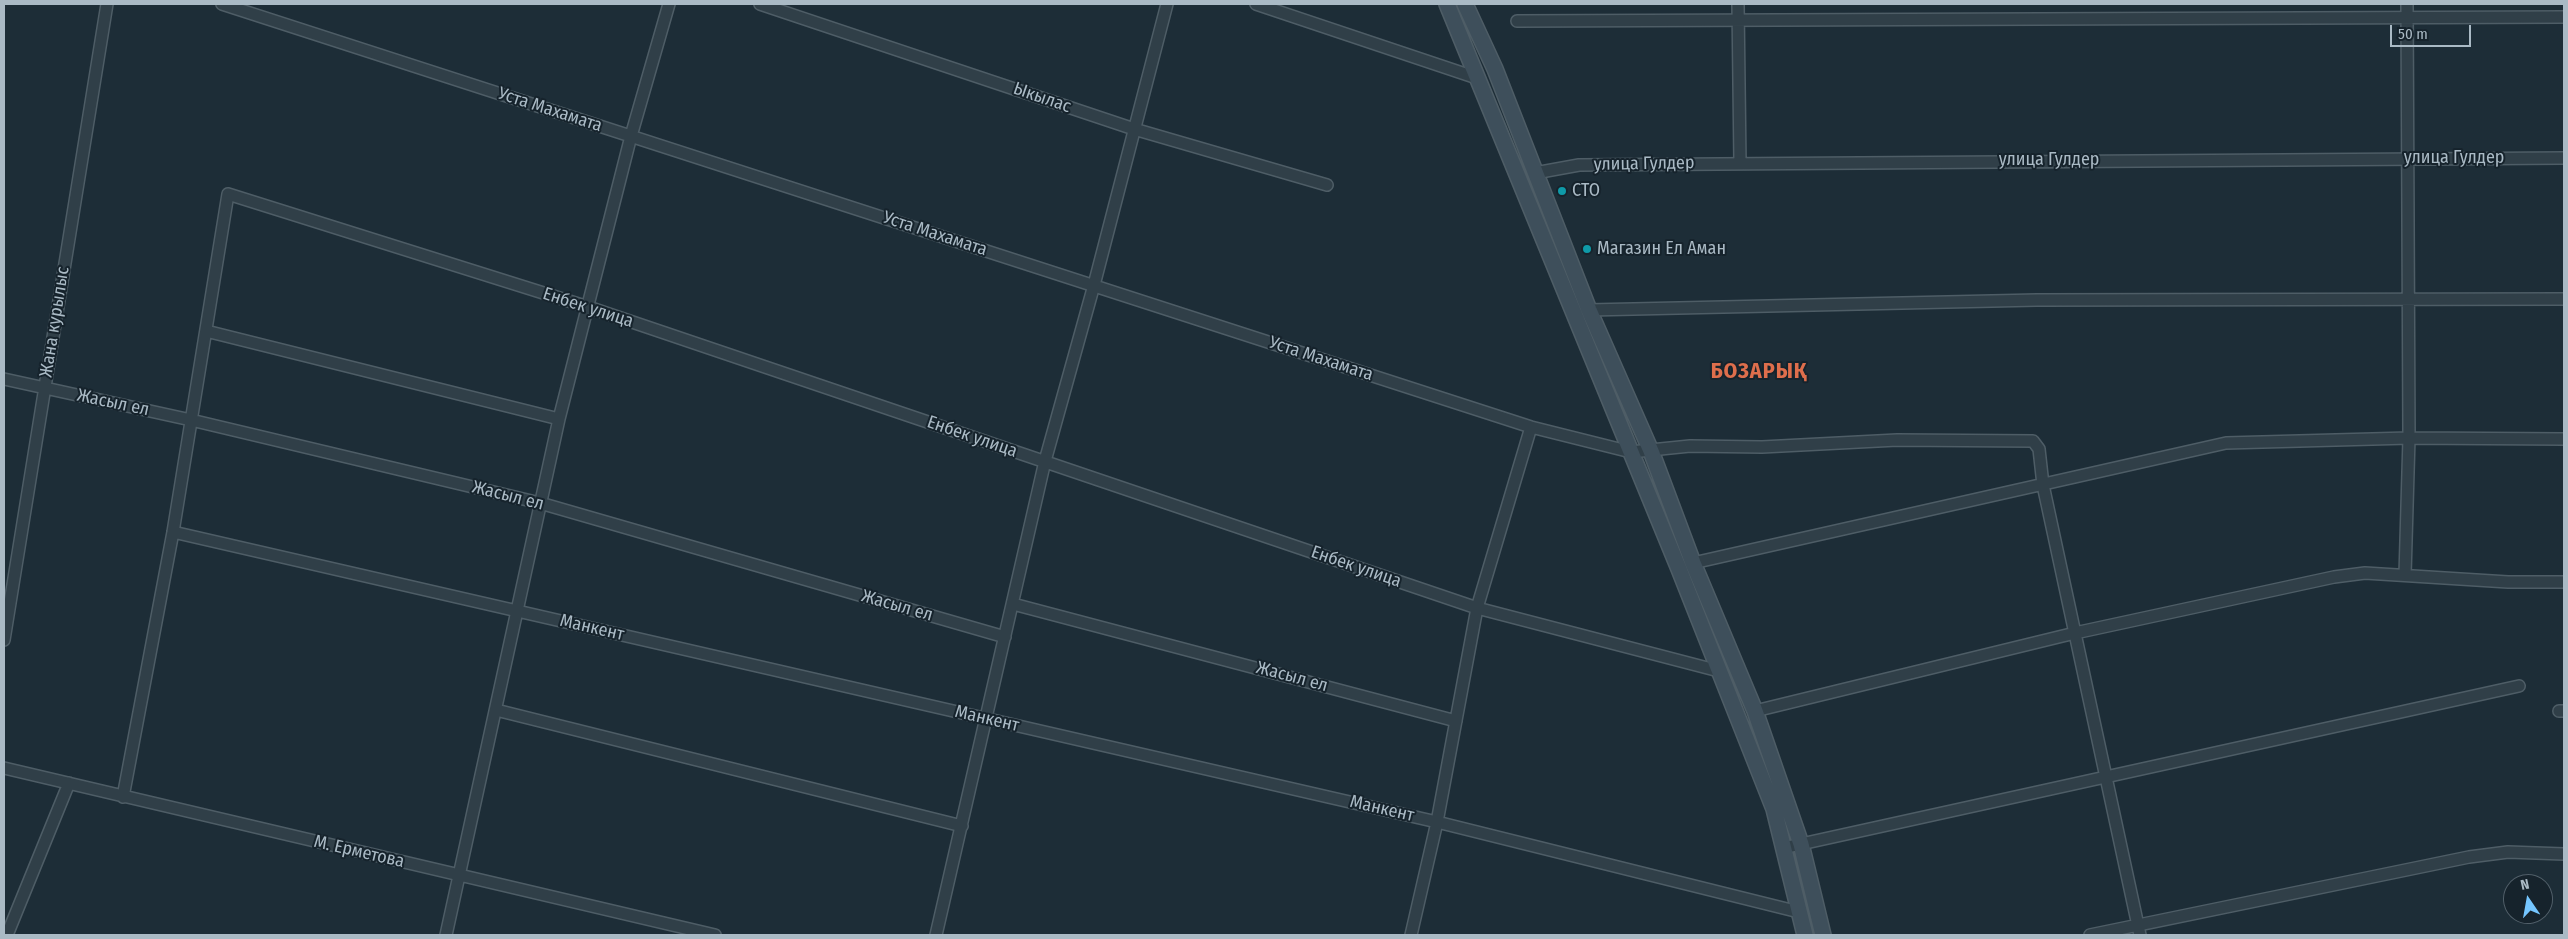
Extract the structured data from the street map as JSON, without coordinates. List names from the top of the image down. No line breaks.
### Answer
{"streets":{"street":["Ыкылас","Уста Махамата","улица Гулдер","Енбек улица","Жана курылыс","Жасыл ел","Манкент","М. Ерметова"]},"crossings":[["Жана курылыс","Жасыл ел"]],"districts":["БОЗАРЫҚ"],"places":["СТО","Магазин Ел Аман"],"scale_bar":"50 m","north":"top"}
